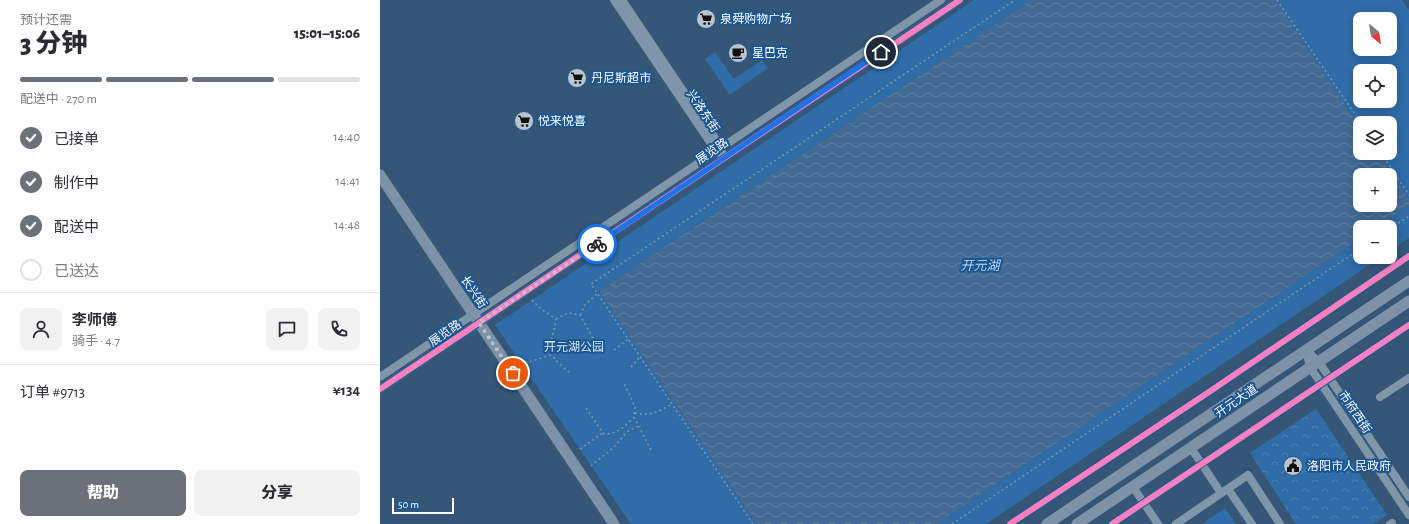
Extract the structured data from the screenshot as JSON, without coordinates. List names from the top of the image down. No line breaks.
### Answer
{"streets":{"main road":["长兴街","开元大道"],"street":["兴洛东街","展览路","市府西街"]},"crossings":[["兴洛东街","展览路"],["展览路","长兴街"],["开元大道","市府西街"]],"water":["开元湖"],"parks":["开元湖公园"],"places":{"supermarket":["泉舜购物广场","丹尼斯超市","悦来悦喜"],"cafe":["星巴克"],"public building":["洛阳市人民政府"]},"scale_bar":"50 m","north":"bottom right","page":{"heading":["3 分钟","预计还需","15:01–15:06"],"panel":["李师傅","骑手 · 4.7","订单 #9713","¥134"],"map_buttons":["+","−"],"bar":"配送中 · 270 m","list":[["已接单","14:40"],["制作中","14:41"],["配送中","14:48"],"已送达"],"buttons":["帮助","分享"],"scale":"50 m"}}
